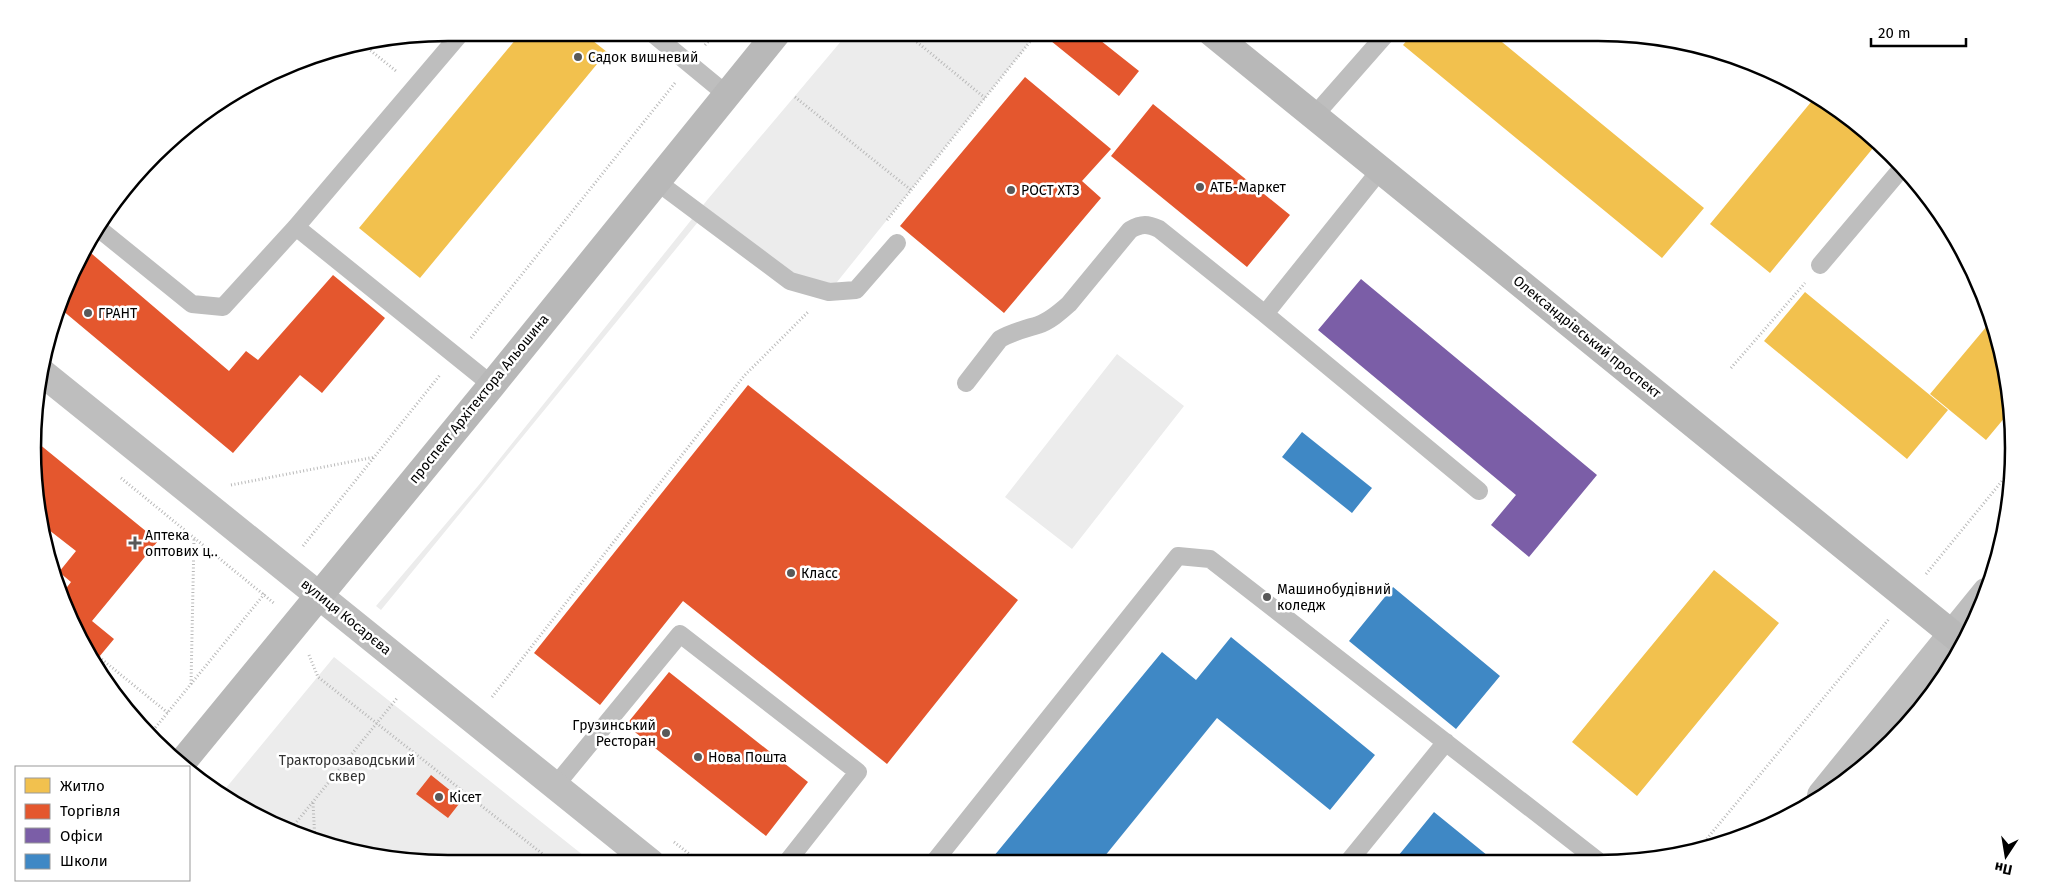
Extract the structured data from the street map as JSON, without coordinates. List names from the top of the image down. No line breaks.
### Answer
{"streets":{"street":["Олександрівський проспект","проспект Архітектора Альошина","вулиця Косарєва"]},"crossings":[["проспект Архітектора Альошина","вулиця Косарєва"]],"parks":["Тракторозаводський сквер"],"places":{"other":["Садок вишневий","АТБ-Маркет","РОСТ ХТЗ","ГРАНТ","Класс","Машинобудівний коледж","Грузинський Ресторан","Нова Пошта","Кісет"],"health":["Аптека оптових ц‥"]},"legend":["Житло","Торгівля","Офіси","Школи"],"scale_bar":"20 m","north":"bottom"}
